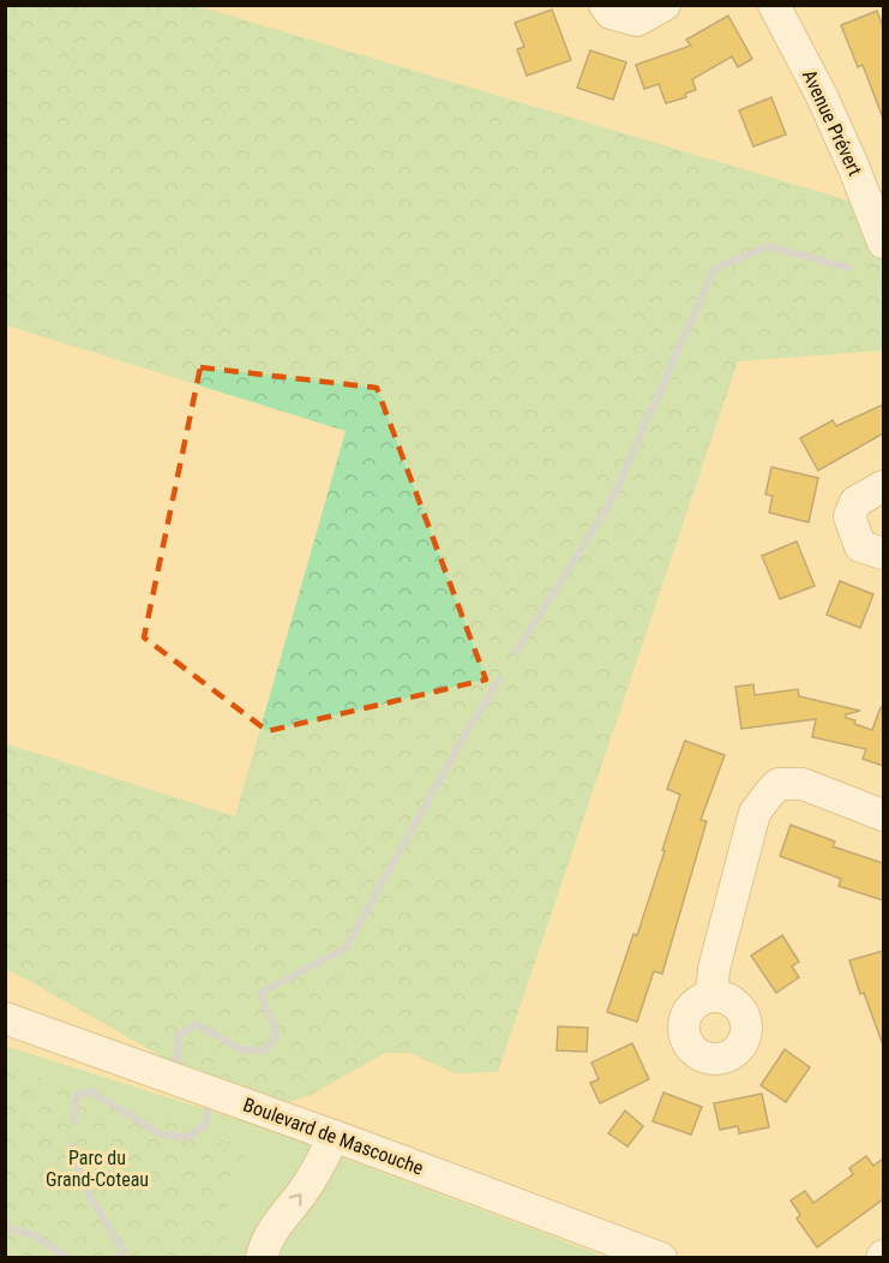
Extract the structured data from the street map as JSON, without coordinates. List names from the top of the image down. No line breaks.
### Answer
{"streets":{"street":["Avenue Prévert","Boulevard de Mascouche"]},"parks":["Parc du Grand-Coteau"]}
